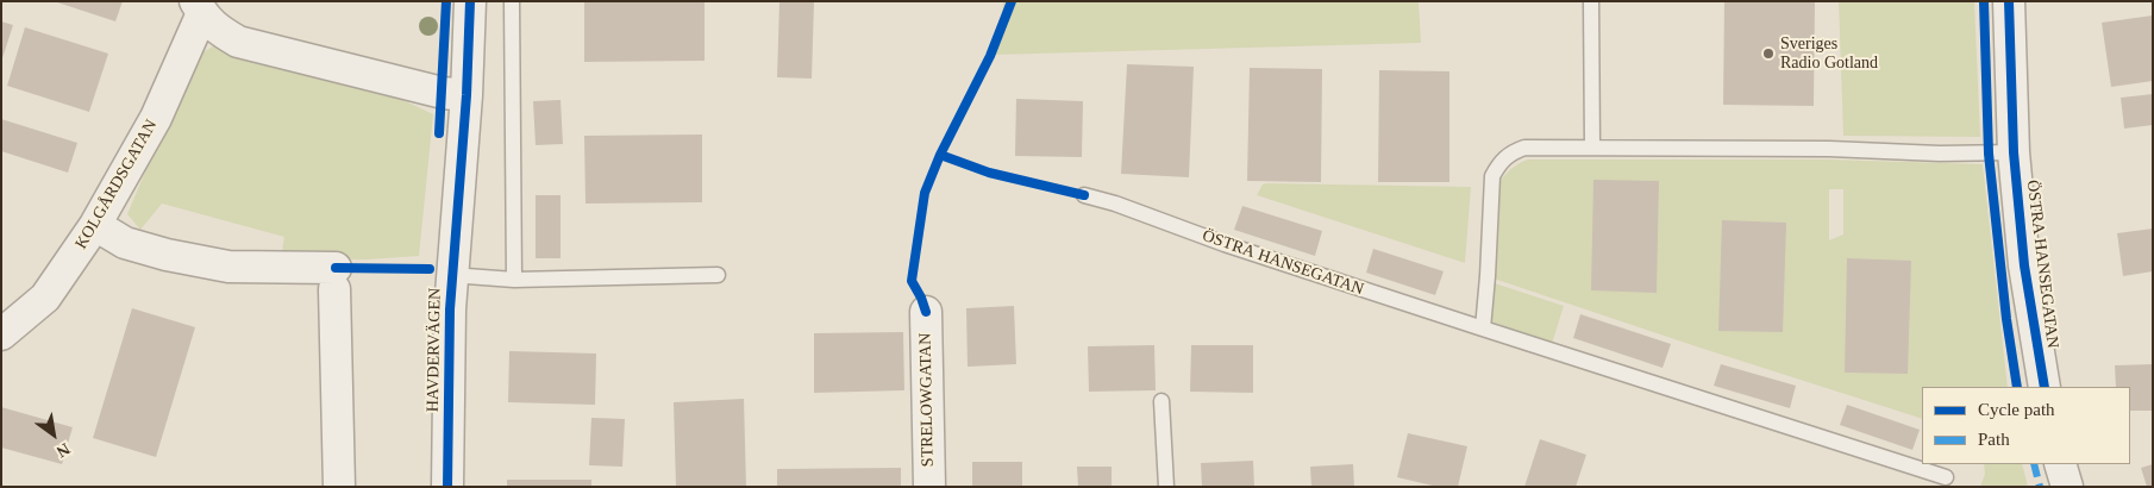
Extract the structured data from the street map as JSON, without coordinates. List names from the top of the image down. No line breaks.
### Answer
{"streets":{"street":["KOLGÅRDSGATAN","ÖSTRA HANSEGATAN","HAVDERVÄGEN","STRELOWGATAN"]},"crossings":[["KOLGÅRDSGATAN","HAVDERVÄGEN"]],"places":["Sveriges Radio Gotland"],"legend":["Cycle path","Path"],"north":"bottom right"}
